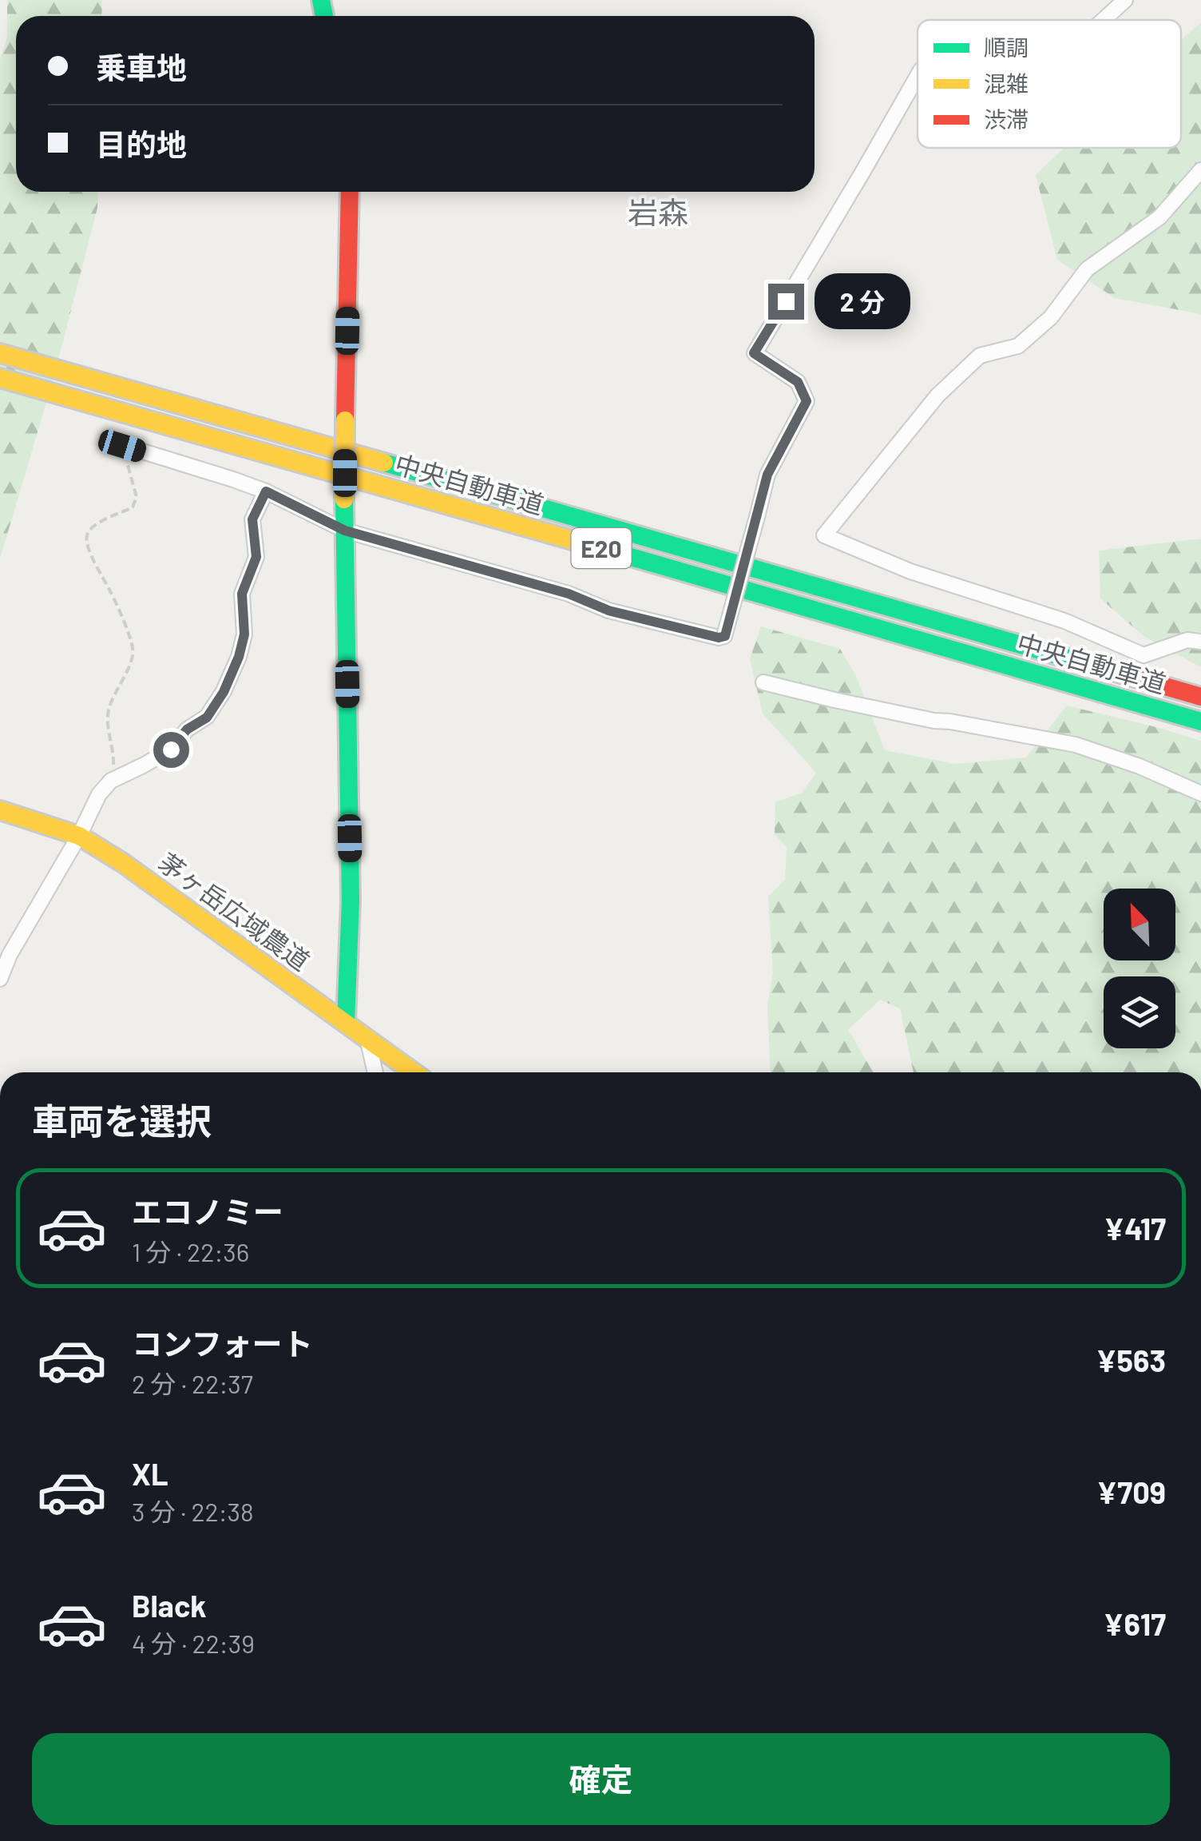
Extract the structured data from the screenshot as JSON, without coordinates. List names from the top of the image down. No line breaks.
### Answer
{"streets":{"main road":["中央自動車道","E20","茅ヶ岳広域農道"]},"districts":["岩森"],"legend":["順調","混雑","渋滞"],"north":"top left","page":{"banner":["乗車地","目的地"],"bubble":"2 分","heading":"車両を選択","list":[{"name":"エコノミー","note":"1 分 · 22:36","value":"¥417"},{"name":"コンフォート","note":"2 分 · 22:37","value":"¥563"},{"name":"XL","note":"3 分 · 22:38","value":"¥709"},{"name":"Black","note":"4 分 · 22:39","value":"¥617"}],"buttons":"確定"}}
